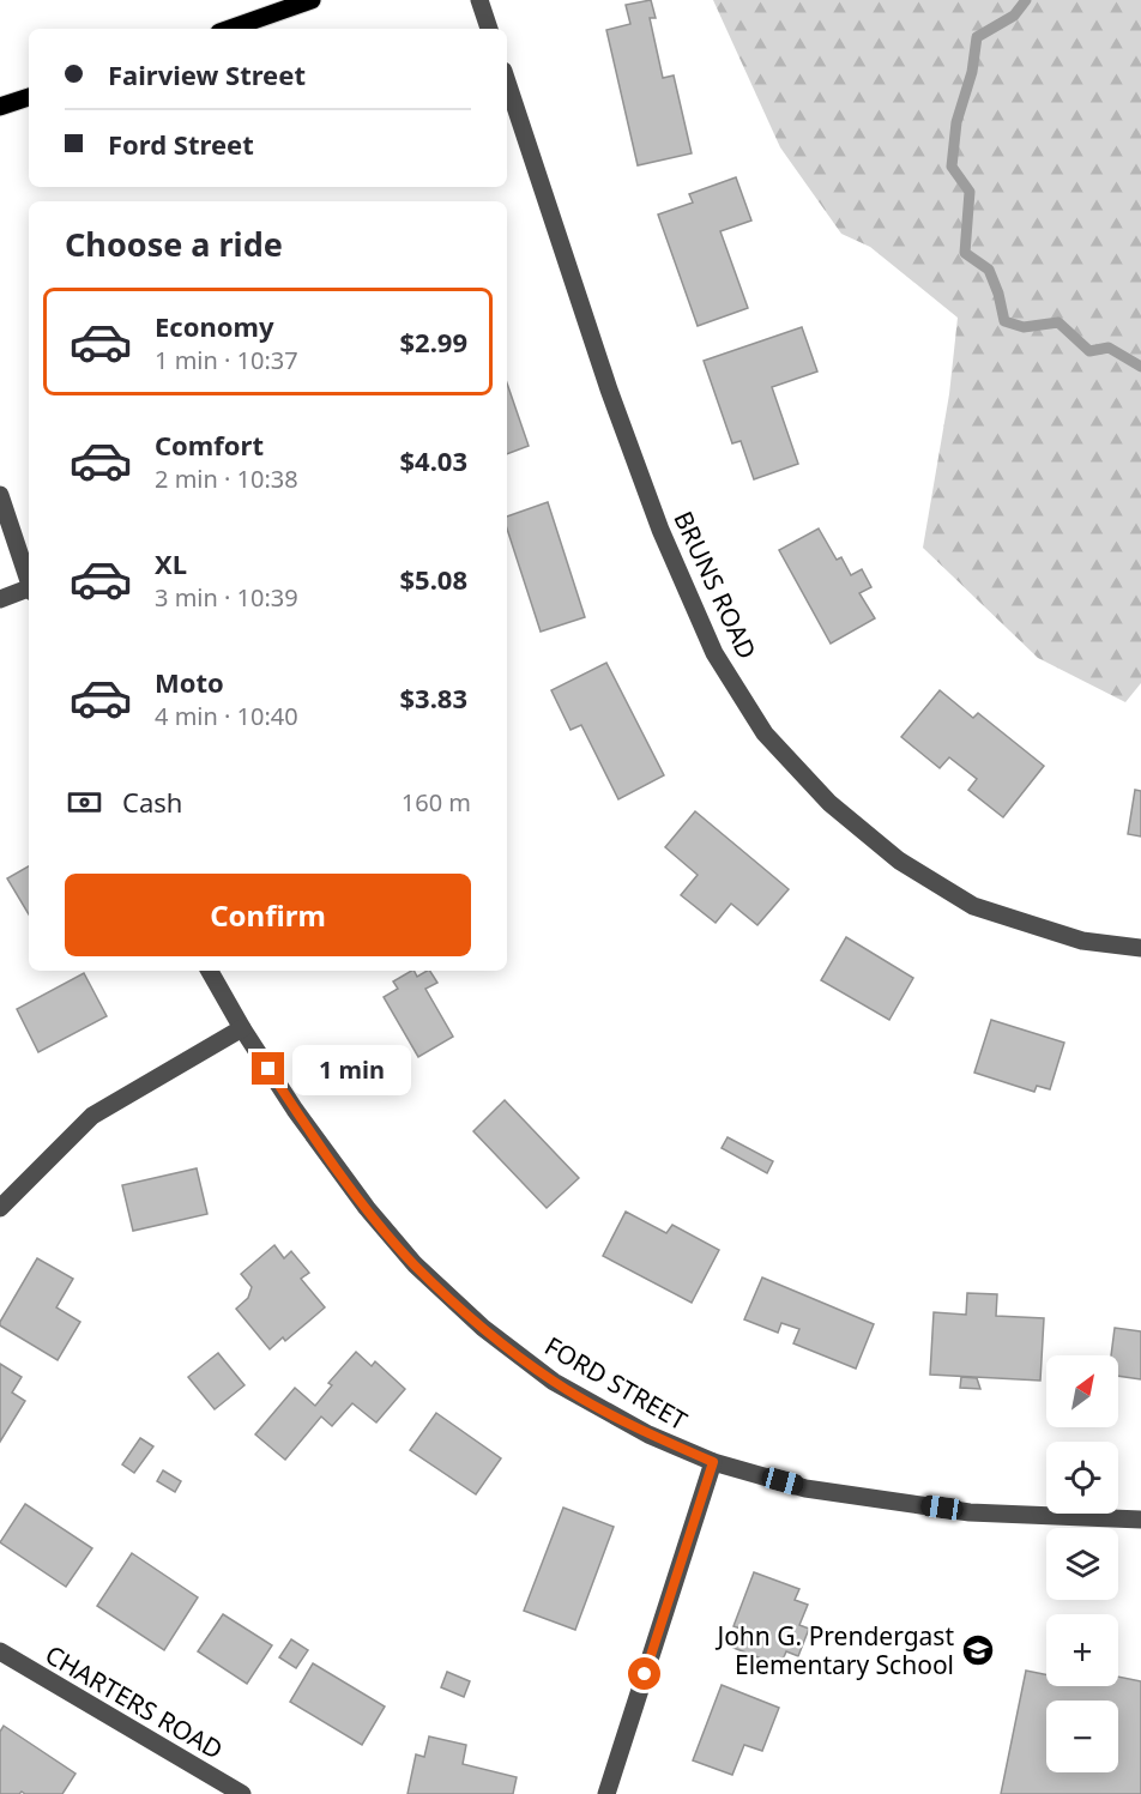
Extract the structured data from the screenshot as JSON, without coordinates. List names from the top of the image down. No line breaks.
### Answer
{"streets":{"street":["BRUNS ROAD","FORD STREET","CHARTERS ROAD"]},"places":{"school or university":["John G. Prendergast Elementary School"]},"north":"top right","page":{"banner":["Fairview Street","Ford Street"],"heading":"Choose a ride","list":[{"name":"Economy","note":"1 min · 10:37","value":"$2.99"},{"name":"Comfort","note":"2 min · 10:38","value":"$4.03"},{"name":"XL","note":"3 min · 10:39","value":"$5.08"},{"name":"Moto","note":"4 min · 10:40","value":"$3.83"}],"pay":["Cash","160 m"],"buttons":"Confirm","bubble":"1 min","map_buttons":["+","−"]}}
